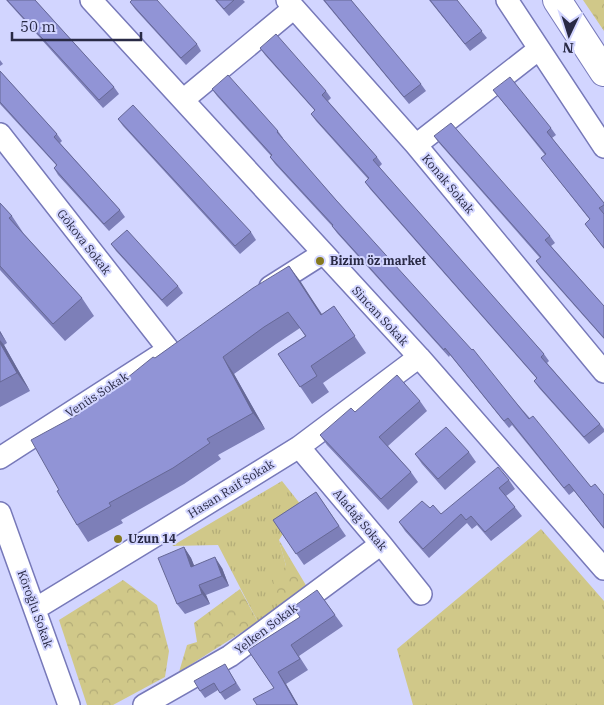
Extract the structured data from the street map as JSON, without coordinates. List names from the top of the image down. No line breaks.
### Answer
{"streets":{"street":["Konak Sokak","Gökova Sokak","Sincan Sokak","Venüs Sokak","Hasan Raif Sokak","Aladağ Sokak","Köroğlu Sokak","Yelken Sokak"]},"crossings":[["Gökova Sokak","Venüs Sokak"],["Sincan Sokak","Hasan Raif Sokak"],["Hasan Raif Sokak","Aladağ Sokak"],["Hasan Raif Sokak","Köroğlu Sokak"],["Aladağ Sokak","Yelken Sokak"]],"places":["Bizim öz market","Uzun 14"],"scale_bar":"50 m","north":"bottom"}
